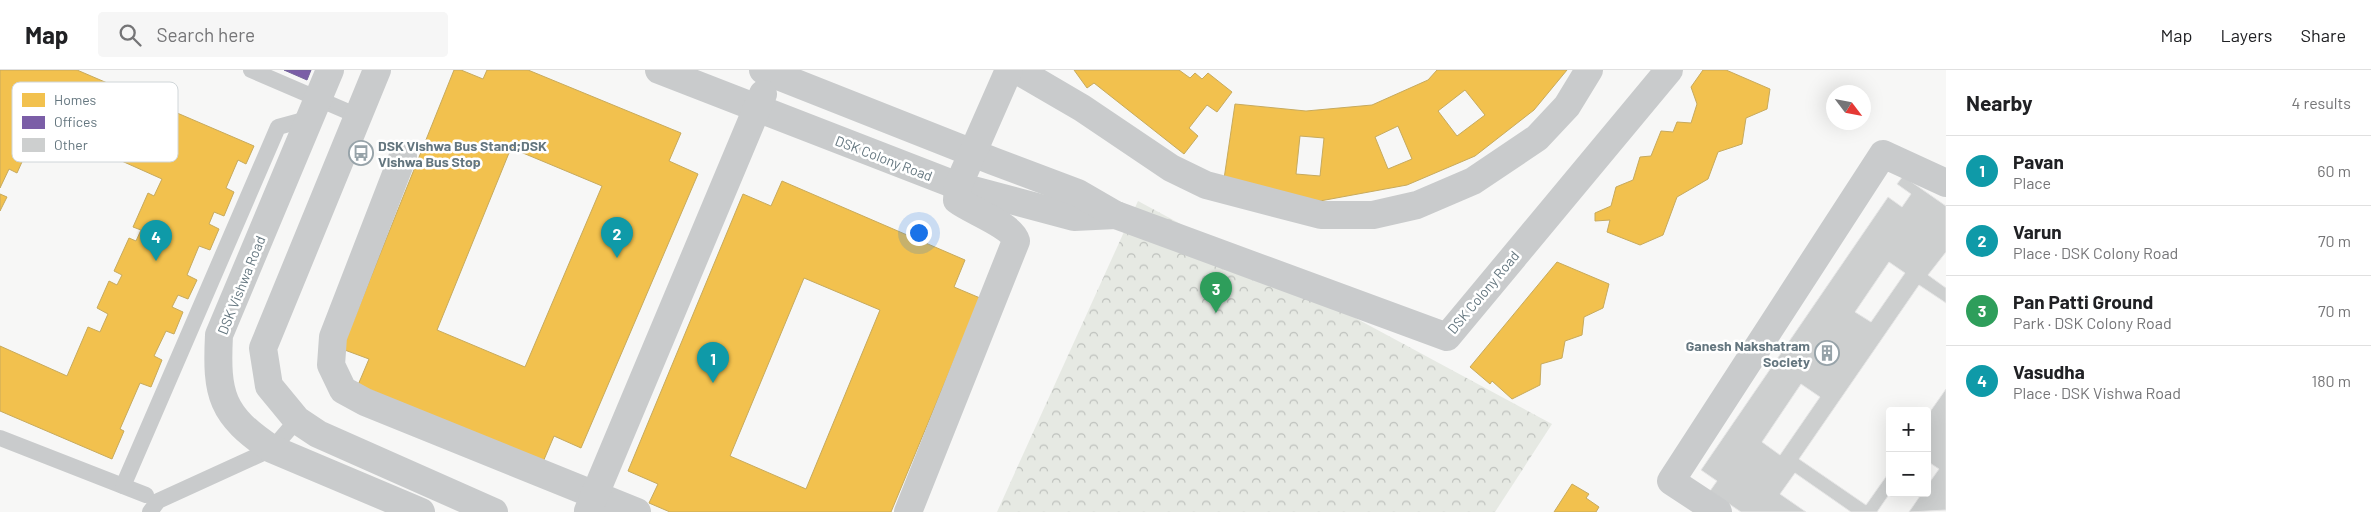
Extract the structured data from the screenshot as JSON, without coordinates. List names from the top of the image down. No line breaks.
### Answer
{"streets":{"street":["DSK Colony Road","DSK Vishwa Road"]},"places":{"bus stop":["DSK Vishwa Bus Stand;DSK Vishwa Bus Stop"],"building":["Ganesh Nakshatram Society"]},"legend":["Homes","Offices","Other"],"north":"bottom right","page":{"header":"Map","search":"Search here","nav":["Map","Layers","Share"],"heading":["Nearby","4 results"],"list":[{"mark":"1","name":"Pavan","note":"Place","value":"60 m"},{"mark":"2","name":"Varun","note":"Place · DSK Colony Road","value":"70 m"},{"mark":"3","name":"Pan Patti Ground","note":"Park · DSK Colony Road","value":"70 m"},{"mark":"4","name":"Vasudha","note":"Place · DSK Vishwa Road","value":"180 m"}],"pins":["2","4","3","1"],"map_buttons":["+","−"]}}
